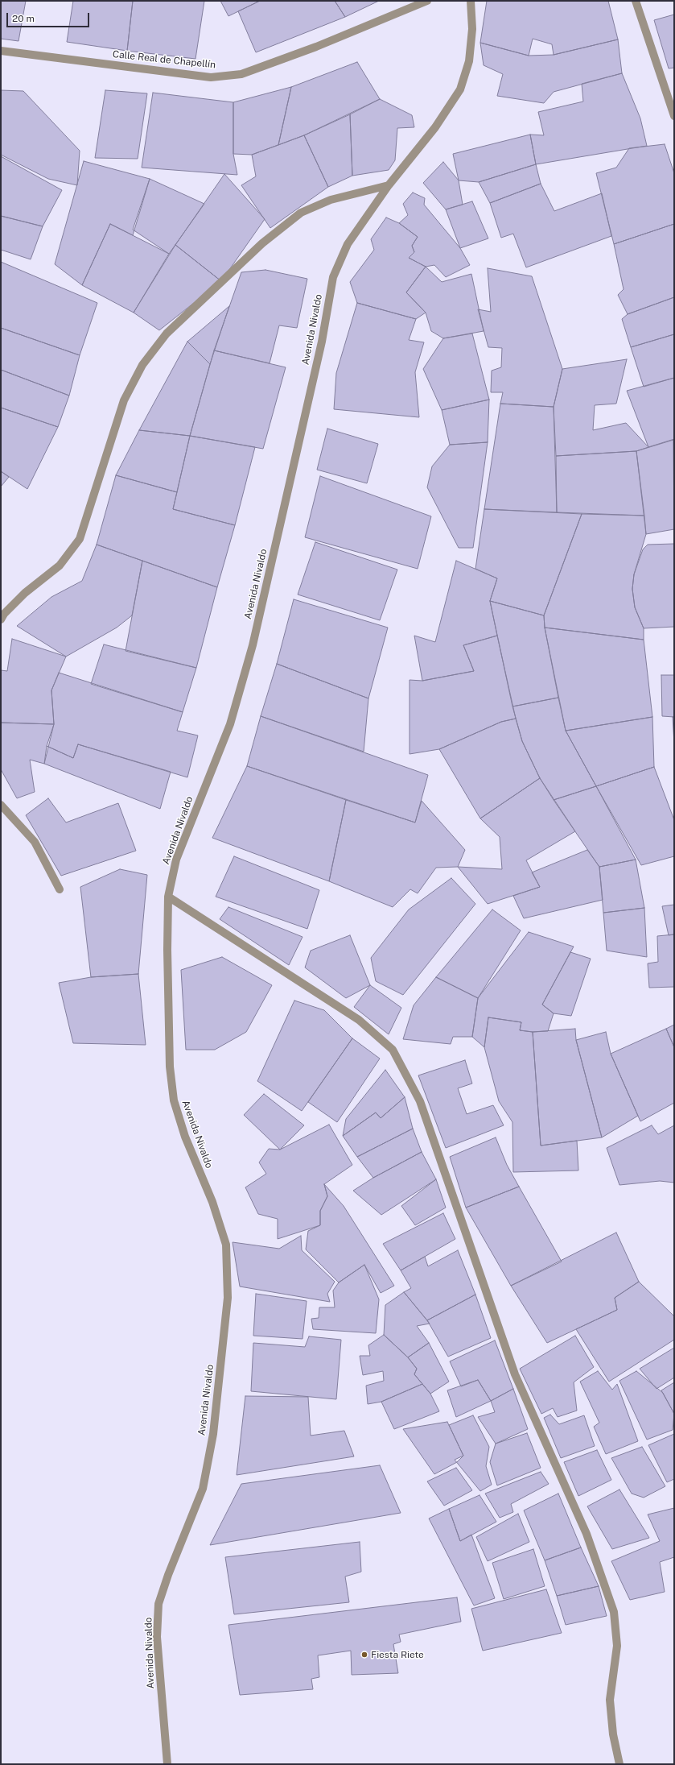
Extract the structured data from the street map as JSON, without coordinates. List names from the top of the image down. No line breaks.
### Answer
{"streets":{"street":["Calle Real de Chapellín","Avenida Nivaldo"]},"places":["Fiesta Riete"],"scale_bar":"20 m"}
